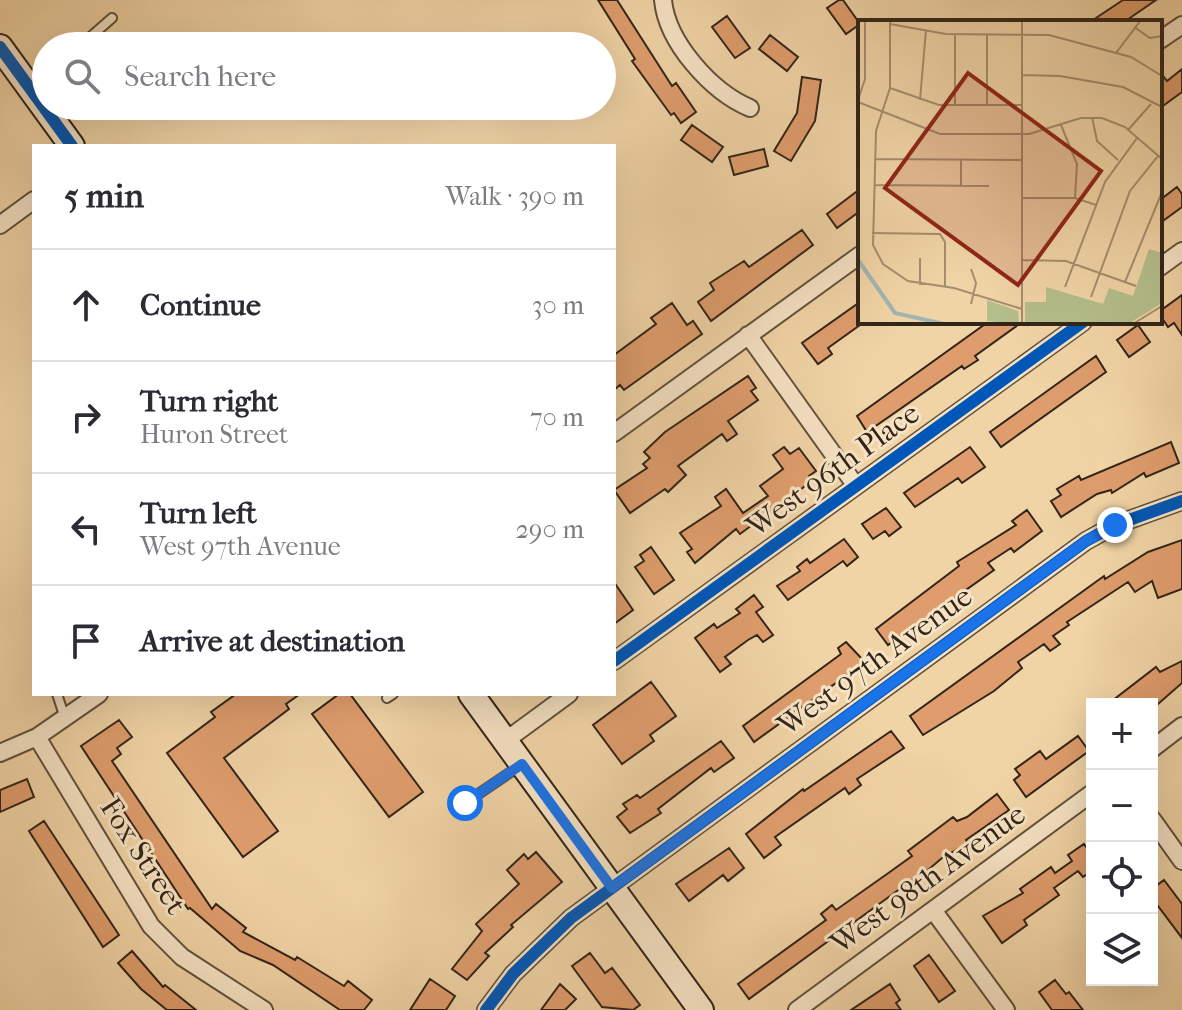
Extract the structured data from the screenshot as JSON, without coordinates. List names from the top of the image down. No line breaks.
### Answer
{"streets":{"street":["West 96th Place","West 97th Avenue","Fox Street","West 98th Avenue"]},"page":{"search":"Search here","heading":["5 min","Walk · 390 m"],"list":[["Continue","30 m"],["Turn right","Huron Street","70 m"],["Turn left","West 97th Avenue","290 m"],"Arrive at destination"],"map_buttons":["+","−"]}}
